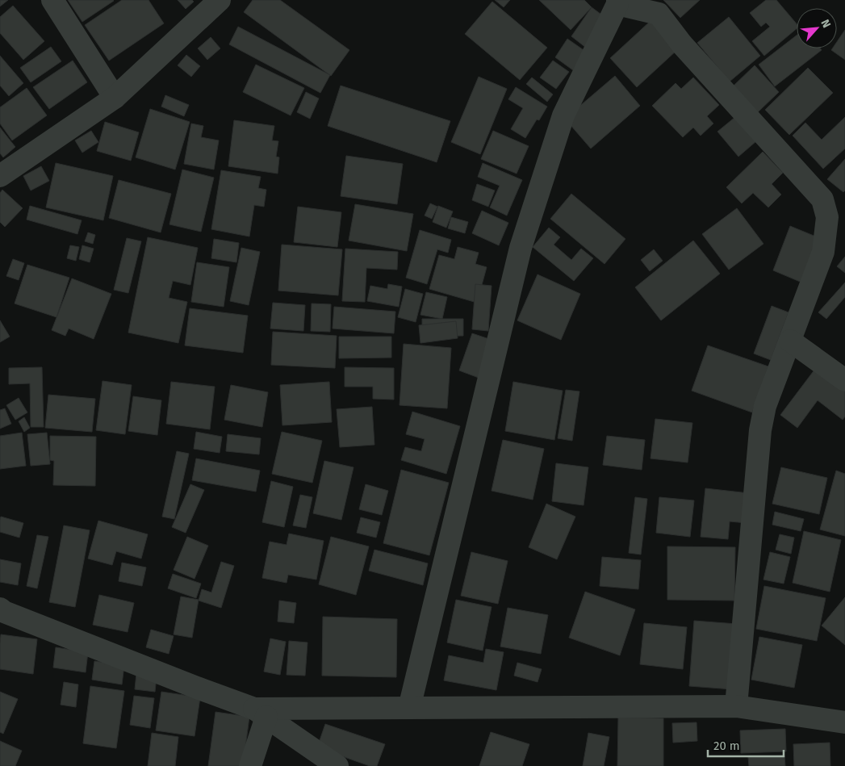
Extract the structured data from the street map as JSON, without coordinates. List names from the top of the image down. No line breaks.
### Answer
{"scale_bar":"20 m","north":"top right"}
